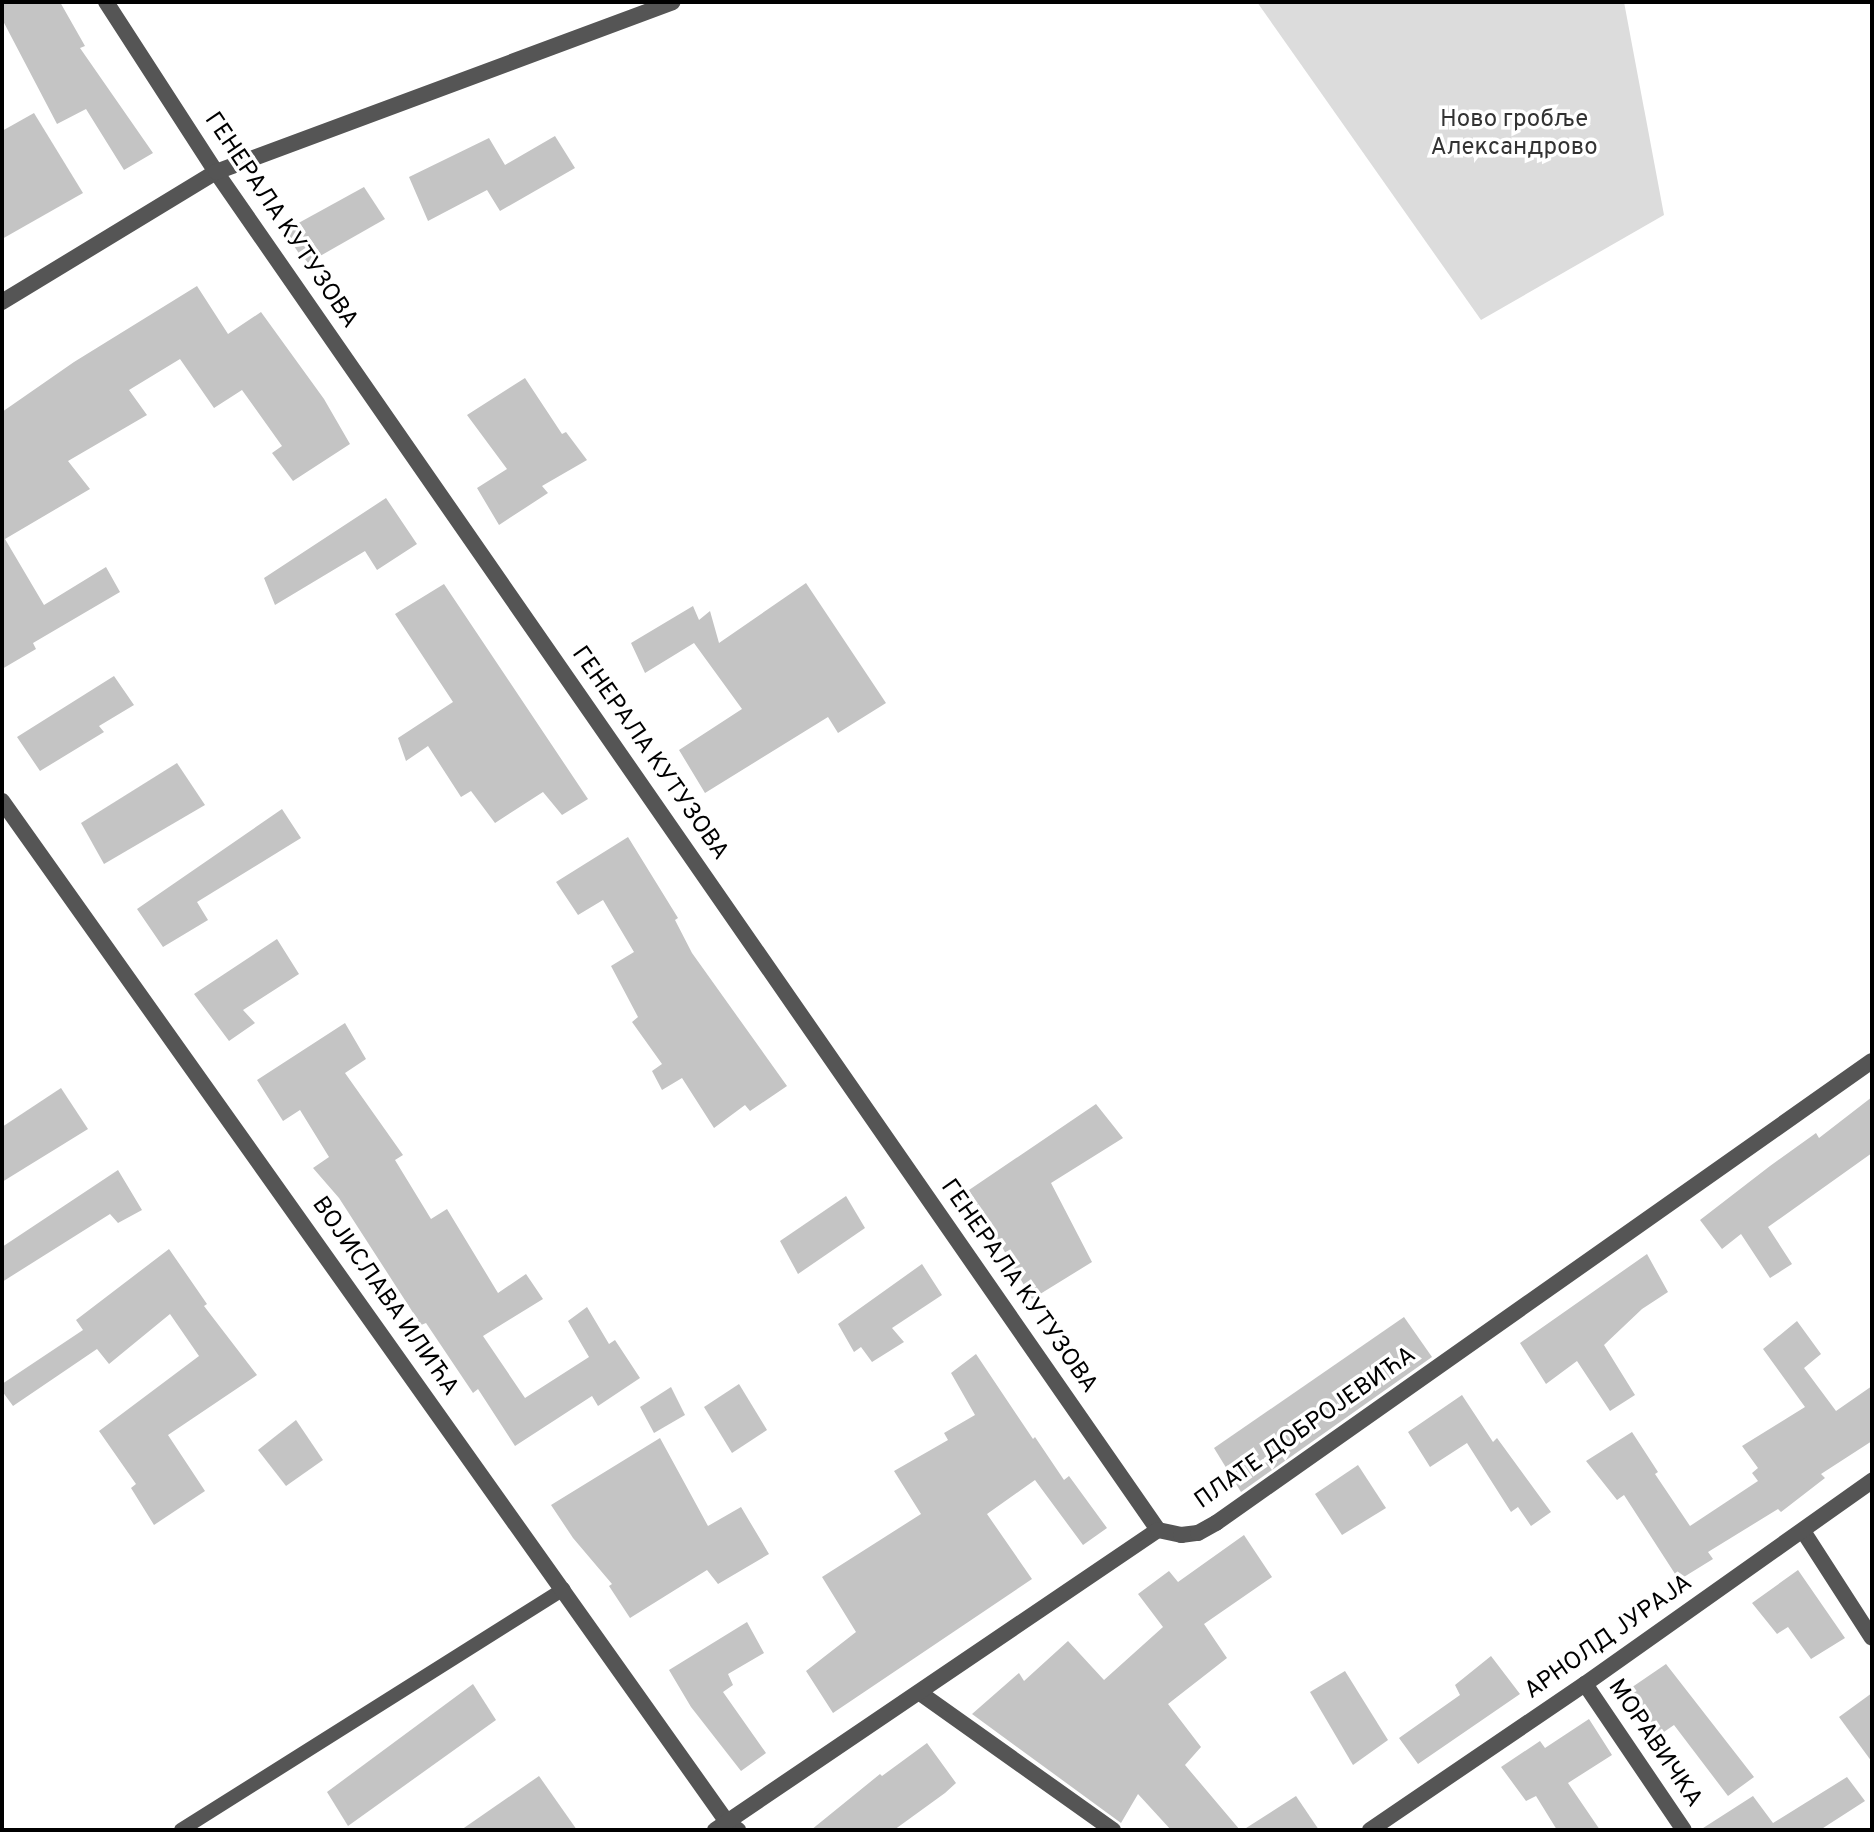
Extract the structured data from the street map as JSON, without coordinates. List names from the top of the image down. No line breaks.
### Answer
{"streets":{"street":["ГЕНЕРАЛА КУТУЗОВА","ВОЈИСЛАВА ИЛИЋА","ПЛАТЕ ДОБРОЈЕВИЋА","АРНОЛД ЈУРАЈА","МОРАВИЧКА"]},"crossings":[["ГЕНЕРАЛА КУТУЗОВА","ПЛАТЕ ДОБРОЈЕВИЋА"],["АРНОЛД ЈУРАЈА","МОРАВИЧКА"]],"parks":["Ново гробље Александрово"]}
